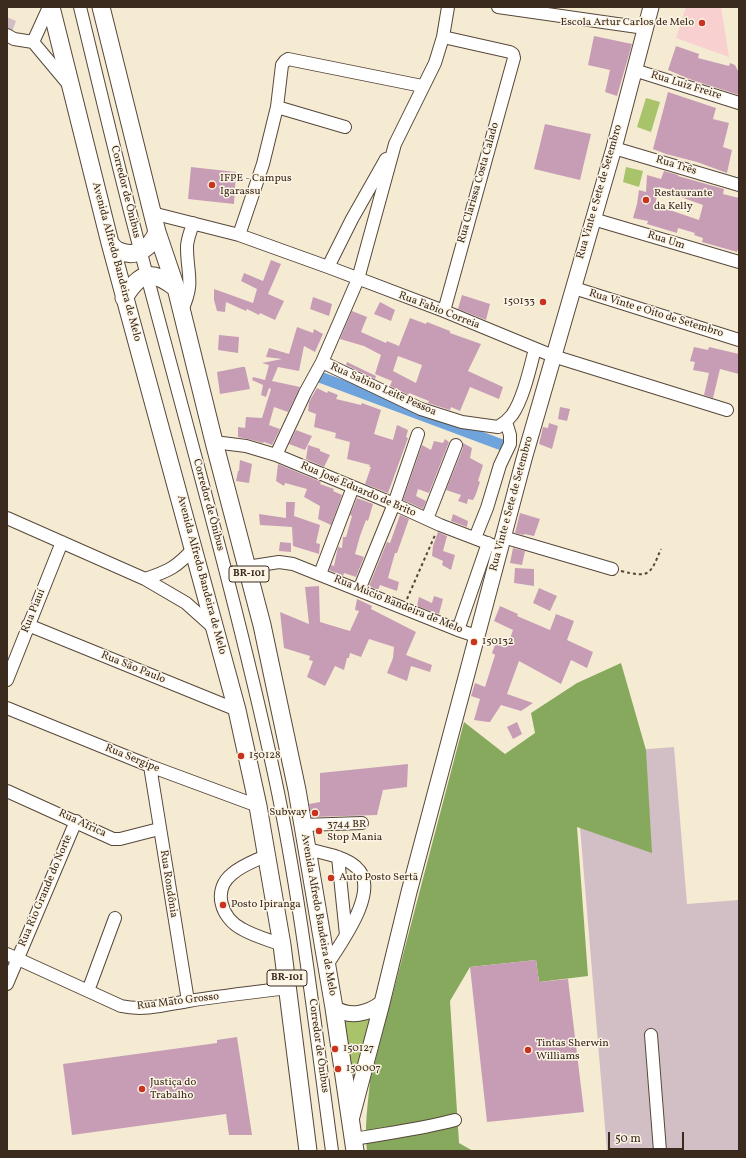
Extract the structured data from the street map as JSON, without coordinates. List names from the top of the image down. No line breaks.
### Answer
{"streets":{"highway":["Avenida Alfredo Bandeira de Melo","BR-101"],"main road":["Rua Vinte e Sete de Setembro"],"street":["Rua Luiz Freire","Rua Três","Rua Clarissa Costa Calado","Corredor de Ônibus","Rua Um","Rua Fabio Correia","Rua Vinte e Oito de Setembro","Rua Sabino Leite Pessoa","Rua José Eduardo de Brito","Rua Múcio Bandeira de Melo","Rua Piauí","Rua São Paulo","Rua Sergipe","Rua Africa","Rua Rondônia","Rua Rio Grande do Norte","Rua Mato Grosso"]},"crossings":[["Rua Luiz Freire","Rua Vinte e Sete de Setembro"],["Rua Três","Rua Vinte e Sete de Setembro"],["Rua Clarissa Costa Calado","Rua Fabio Correia"],["Rua Vinte e Sete de Setembro","Rua Um"],["Rua Vinte e Sete de Setembro","Avenida Alfredo Bandeira de Melo"],["Rua Vinte e Sete de Setembro","Rua Fabio Correia"],["Rua Vinte e Sete de Setembro","Rua Vinte e Oito de Setembro"],["Rua Vinte e Sete de Setembro","Rua José Eduardo de Brito"],["Rua Vinte e Sete de Setembro","Rua Múcio Bandeira de Melo"],["Avenida Alfredo Bandeira de Melo","Rua Fabio Correia"],["Avenida Alfredo Bandeira de Melo","Rua José Eduardo de Brito"],["Avenida Alfredo Bandeira de Melo","Rua Múcio Bandeira de Melo"],["Avenida Alfredo Bandeira de Melo","Rua São Paulo"],["Avenida Alfredo Bandeira de Melo","Rua Sergipe"],["Avenida Alfredo Bandeira de Melo","Rua Mato Grosso"],["Rua Piauí","Rua São Paulo"],["Rua Sergipe","Rua Rondônia"],["Rua Africa","Rua Rondônia"],["Rua Africa","Rua Rio Grande do Norte"],["Rua Rondônia","Rua Mato Grosso"],["Rua Rio Grande do Norte","Rua Mato Grosso"]],"places":["Escola Artur Carlos de Melo","IFPE - Campus Igarassu","Restaurante da Kelly","150133","150132","150128","Subway","3744 BR Stop Mania","Auto Posto Sertã","Posto Ipiranga","150127","Tintas Sherwin Williams","150007","Justiça do Trabalho"],"scale_bar":"50 m"}
